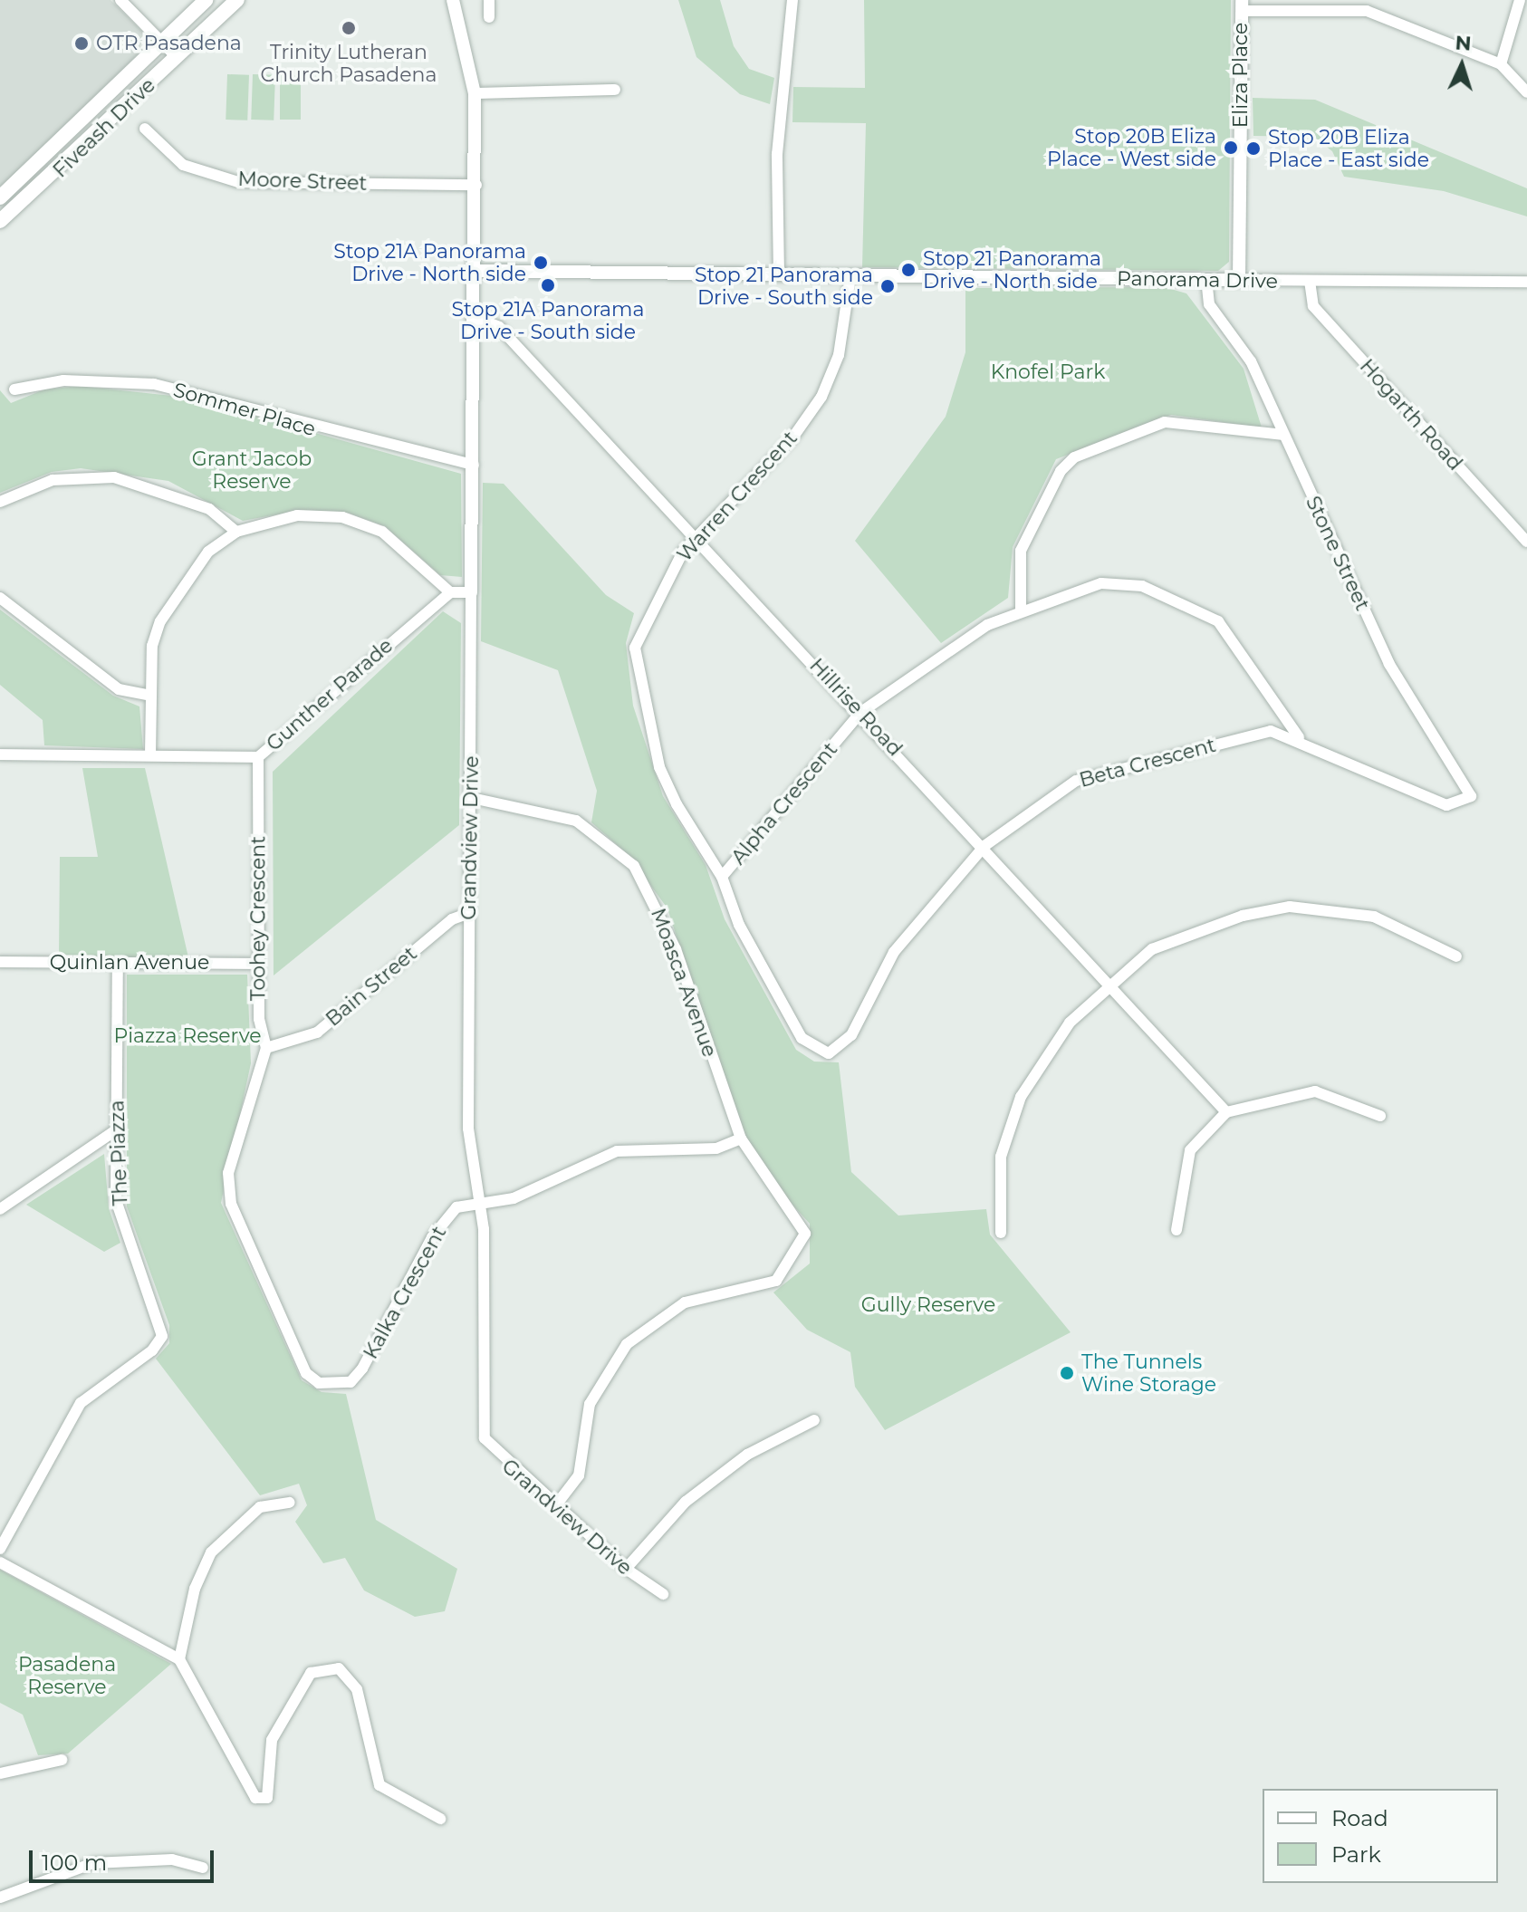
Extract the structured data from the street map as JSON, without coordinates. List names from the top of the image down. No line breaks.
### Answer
{"streets":{"main road":["Fiveash Drive"],"street":["Eliza Place","Moore Street","Panorama Drive","Sommer Place","Hogarth Road","Warren Crescent","Stone Street","Gunther Parade","Hillrise Road","Beta Crescent","Alpha Crescent","Grandview Drive","Toohey Crescent","Quinlan Avenue","Moasca Avenue","Bain Street","The Piazza","Kalka Crescent"]},"crossings":[["Eliza Place","Panorama Drive"],["Moore Street","Grandview Drive"],["Panorama Drive","Hogarth Road"],["Panorama Drive","Warren Crescent"],["Panorama Drive","Stone Street"],["Panorama Drive","Grandview Drive"],["Sommer Place","Grandview Drive"],["Warren Crescent","Hillrise Road"],["Warren Crescent","Beta Crescent"],["Warren Crescent","Alpha Crescent"],["Stone Street","Beta Crescent"],["Gunther Parade","Toohey Crescent"],["Hillrise Road","Beta Crescent"],["Hillrise Road","Alpha Crescent"],["Hillrise Road","Grandview Drive"],["Beta Crescent","Alpha Crescent"],["Grandview Drive","Moasca Avenue"],["Grandview Drive","Bain Street"],["Grandview Drive","Kalka Crescent"],["Toohey Crescent","Quinlan Avenue"],["Toohey Crescent","Bain Street"],["Toohey Crescent","Kalka Crescent"],["Quinlan Avenue","The Piazza"]],"parks":["Knofel Park","Grant Jacob Reserve","Piazza Reserve","Gully Reserve","Pasadena Reserve"],"places":["Trinity Lutheran Church Pasadena","OTR Pasadena","Stop 20B Eliza Place - West side","Stop 20B Eliza Place - East side","Stop 21A Panorama Drive - North side","Stop 21 Panorama Drive - North side","Stop 21A Panorama Drive - South side","Stop 21 Panorama Drive - South side","The Tunnels Wine Storage"],"legend":["Road","Park"],"scale_bar":"100 m","north":"top"}
